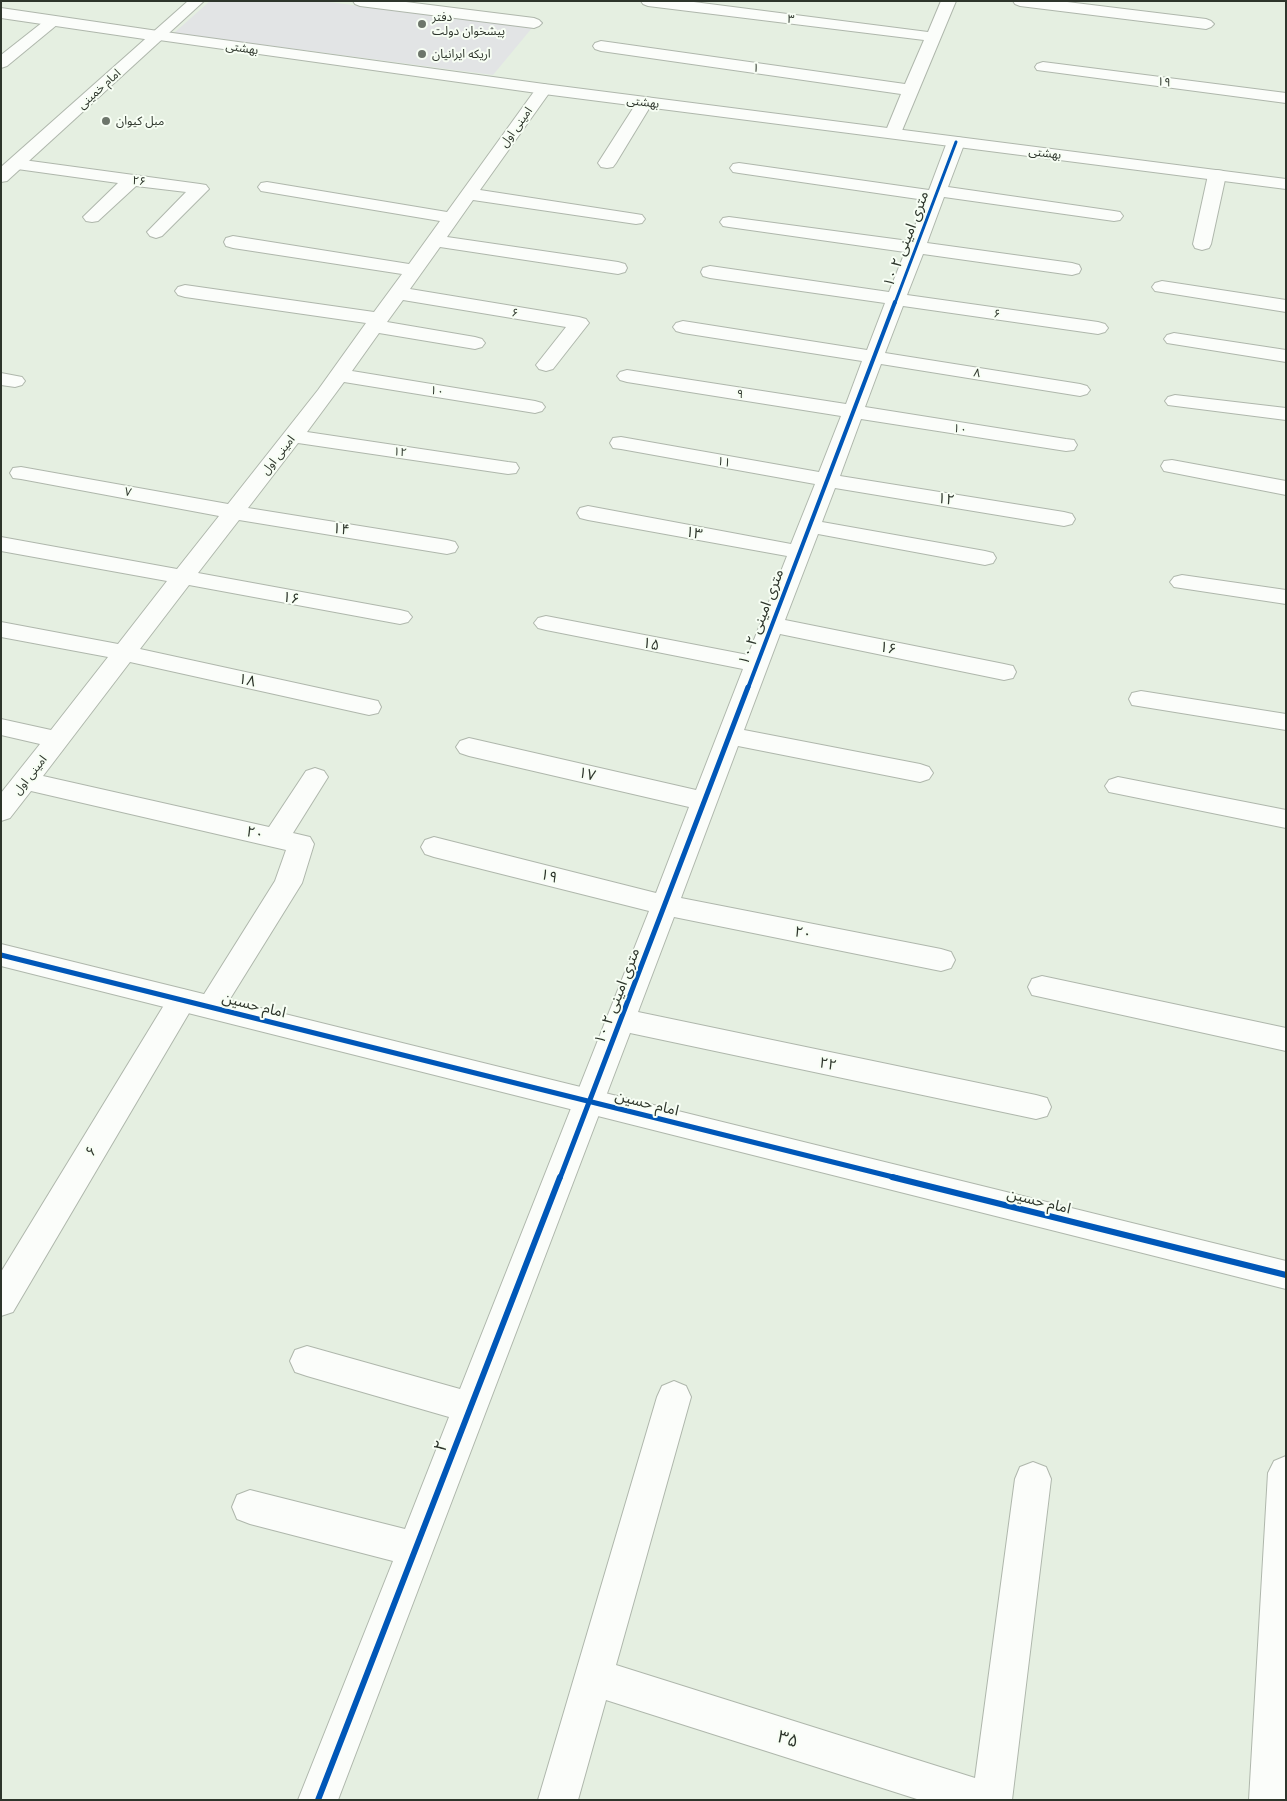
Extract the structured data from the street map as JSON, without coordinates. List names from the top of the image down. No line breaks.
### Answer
{"streets":{"street":["۳","بهشتی","۱","۱۹","امام خمینی","امینی اول","۲۶","۱۰ متری امینی ۲","۶","۸","۱۰","۹","۱۲","۱۱","۷","۱۴","۱۳","۱۶","۱۵","۱۸","۱۷","۲۰","امام حسین","۲۲","۲","۳۵"]},"crossings":[["بهشتی","امام خمینی"],["بهشتی","امینی اول"],["بهشتی","۱۰ متری امینی ۲"],["۱۹","۱۰ متری امینی ۲"],["۱۹","۲۰"],["امام خمینی","۲۶"],["امینی اول","۶"],["امینی اول","۱۰"],["امینی اول","۱۲"],["امینی اول","۷"],["امینی اول","۱۴"],["امینی اول","۱۶"],["امینی اول","۱۸"],["امینی اول","۲۰"],["۱۰ متری امینی ۲","۶"],["۱۰ متری امینی ۲","۸"],["۱۰ متری امینی ۲","۱۰"],["۱۰ متری امینی ۲","۹"],["۱۰ متری امینی ۲","۱۲"],["۱۰ متری امینی ۲","۱۱"],["۱۰ متری امینی ۲","۱۳"],["۱۰ متری امینی ۲","۱۶"],["۱۰ متری امینی ۲","۱۵"],["۱۰ متری امینی ۲","۱۷"],["۱۰ متری امینی ۲","۲۰"],["۱۰ متری امینی ۲","امام حسین"],["۱۰ متری امینی ۲","۲۲"],["۱۰ متری امینی ۲","۲"],["۶","۲۰"],["۶","امام حسین"],["۱۰","۹"],["۱۲","۱۱"],["۷","۱۴"],["۲۰","امام حسین"],["امام حسین","۲"]],"places":["دفتر پیشخوان دولت","اریکه ایرانیان","مبل کیوان"]}
